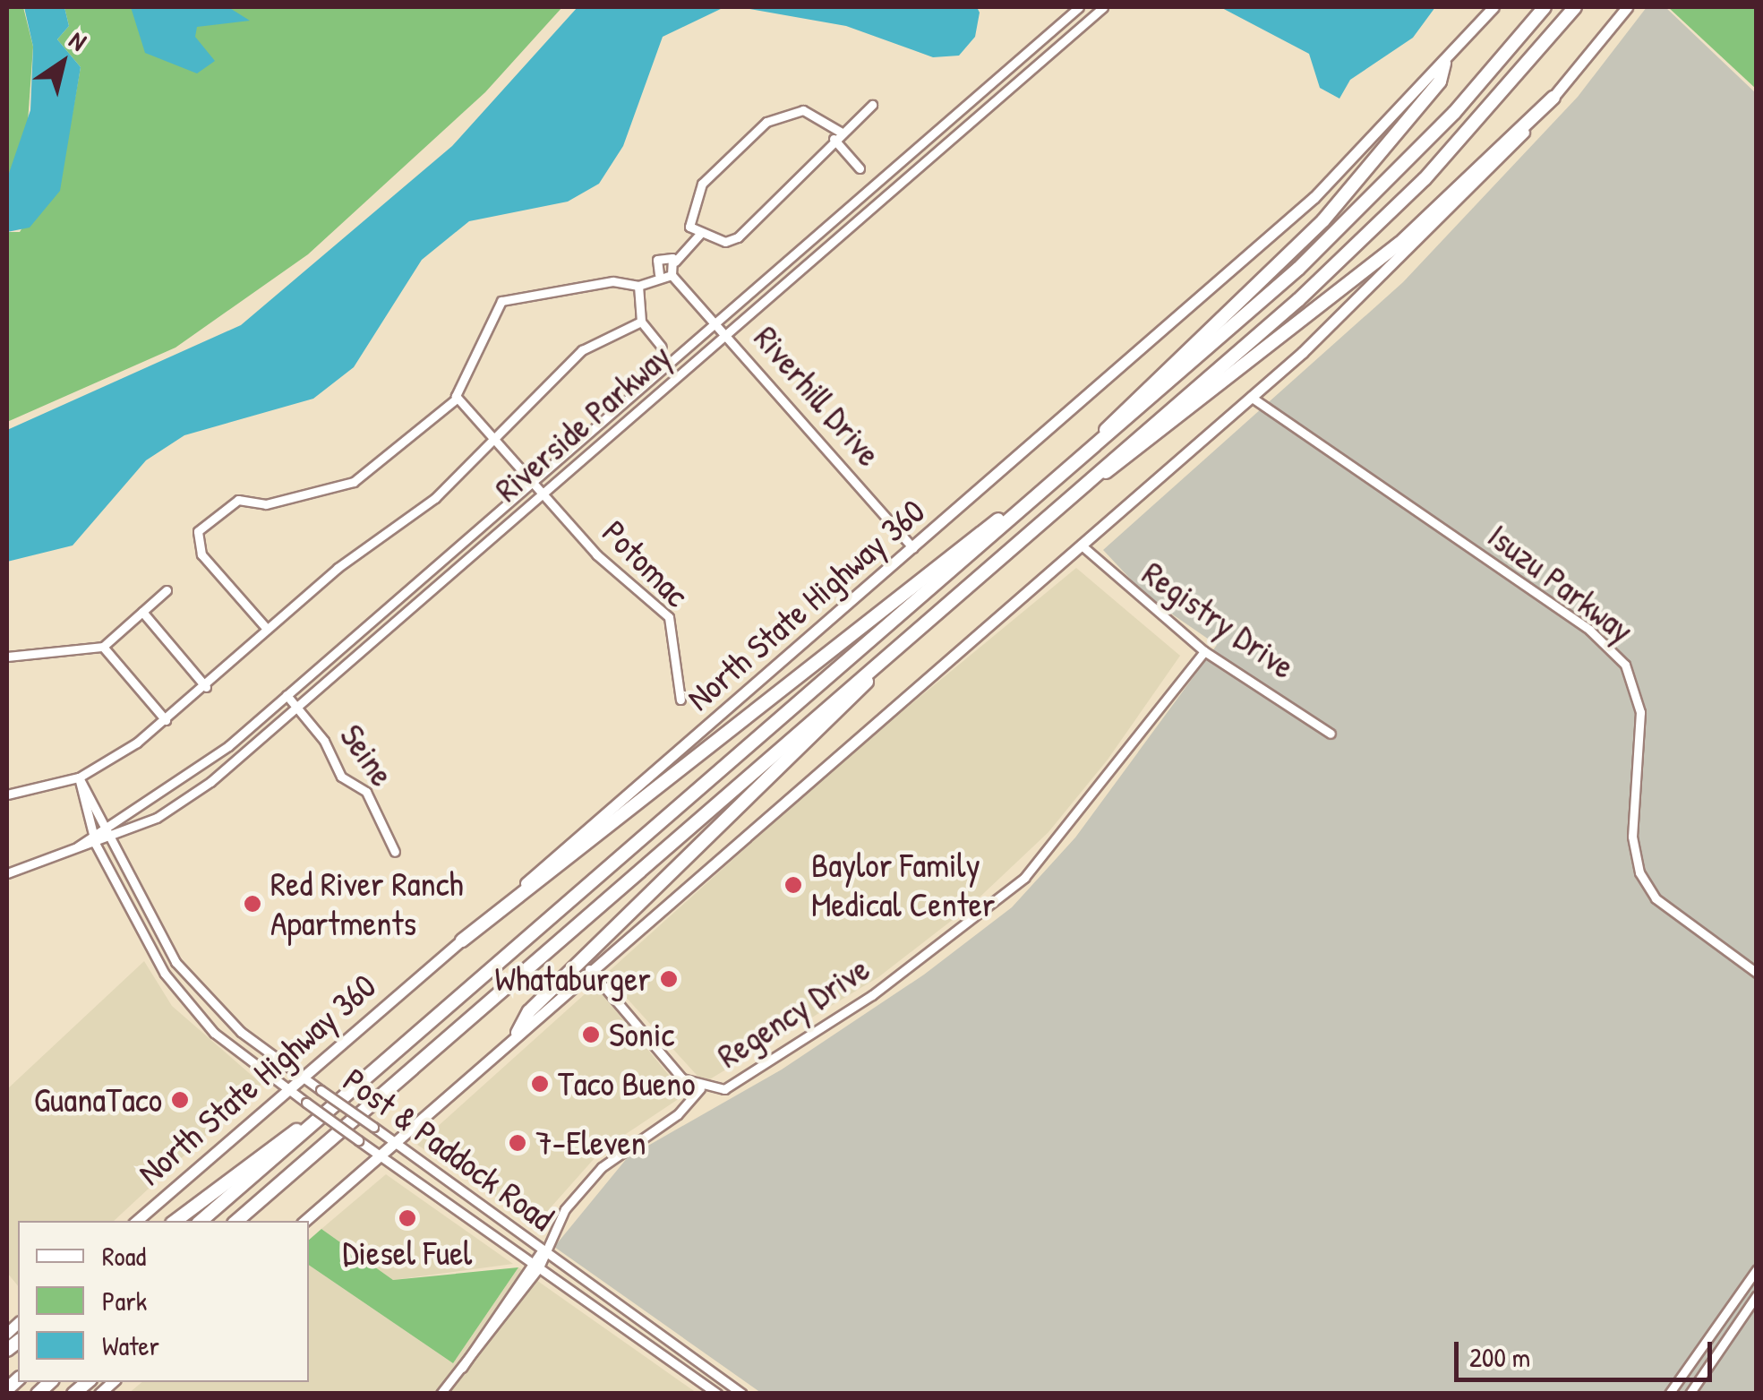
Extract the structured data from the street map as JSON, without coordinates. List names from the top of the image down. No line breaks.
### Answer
{"streets":{"main road":["North State Highway 360"],"street":["Riverhill Drive","Riverside Parkway","Potomac","Isuzu Parkway","Registry Drive","Seine","Regency Drive","Post & Paddock Road"]},"crossings":[["Riverhill Drive","Riverside Parkway"],["Riverhill Drive","North State Highway 360"],["Riverside Parkway","Potomac"],["Riverside Parkway","Seine"],["Riverside Parkway","Post & Paddock Road"],["North State Highway 360","Post & Paddock Road"],["Registry Drive","Regency Drive"]],"places":["Baylor Family Medical Center","Red River Ranch Apartments","Whataburger","Sonic","Taco Bueno","GuanaTaco","7-Eleven","Diesel Fuel"],"legend":["Road","Park","Water"],"scale_bar":"200 m","north":"top right"}
